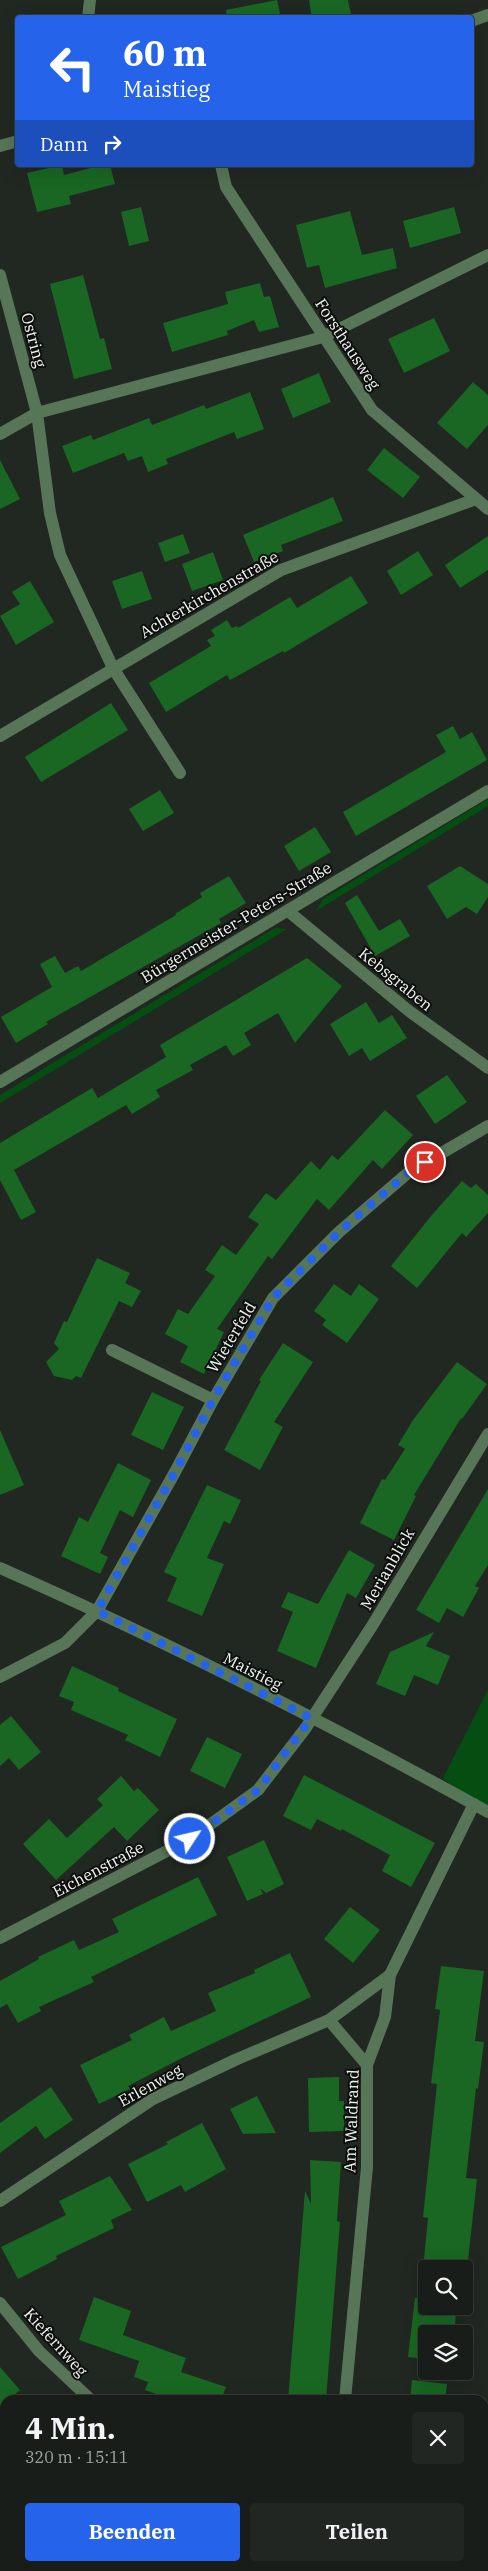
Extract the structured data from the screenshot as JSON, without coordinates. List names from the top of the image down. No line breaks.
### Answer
{"streets":{"street":["Ostring","Forsthausweg","Achterkirchenstraße","Bürgermeister-Peters-Straße","Kebsgraben","Wieterfeld","Merianblick","Maistieg","Eichenstraße","Erlenweg","Am Waldrand","Kiefernweg"]},"crossings":[["Ostring","Achterkirchenstraße"],["Forsthausweg","Achterkirchenstraße"],["Bürgermeister-Peters-Straße","Kebsgraben"],["Wieterfeld","Maistieg"],["Merianblick","Maistieg"],["Merianblick","Eichenstraße"],["Maistieg","Eichenstraße"],["Maistieg","Am Waldrand"],["Erlenweg","Am Waldrand"]],"page":{"turn":["60 m","Maistieg"],"then":"Dann","heading":["4 Min.","320 m · 15:11"],"buttons":["Beenden","Teilen"]}}
